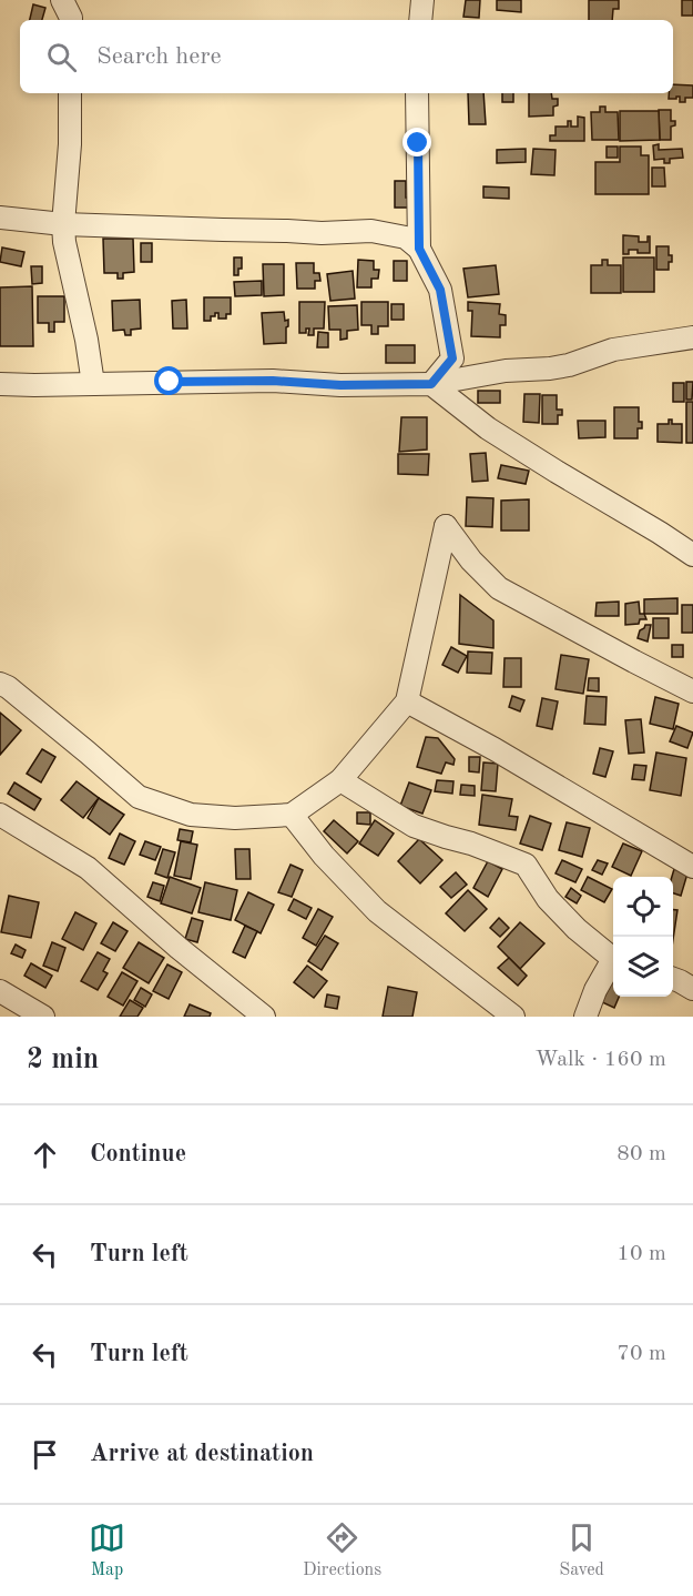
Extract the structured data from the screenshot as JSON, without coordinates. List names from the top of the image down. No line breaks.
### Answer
{"page":{"search":"Search here","heading":["2 min","Walk · 160 m"],"list":[["Continue","80 m"],["Turn left","10 m"],["Turn left","70 m"],"Arrive at destination"],"nav":["Map","Directions","Saved"]}}
